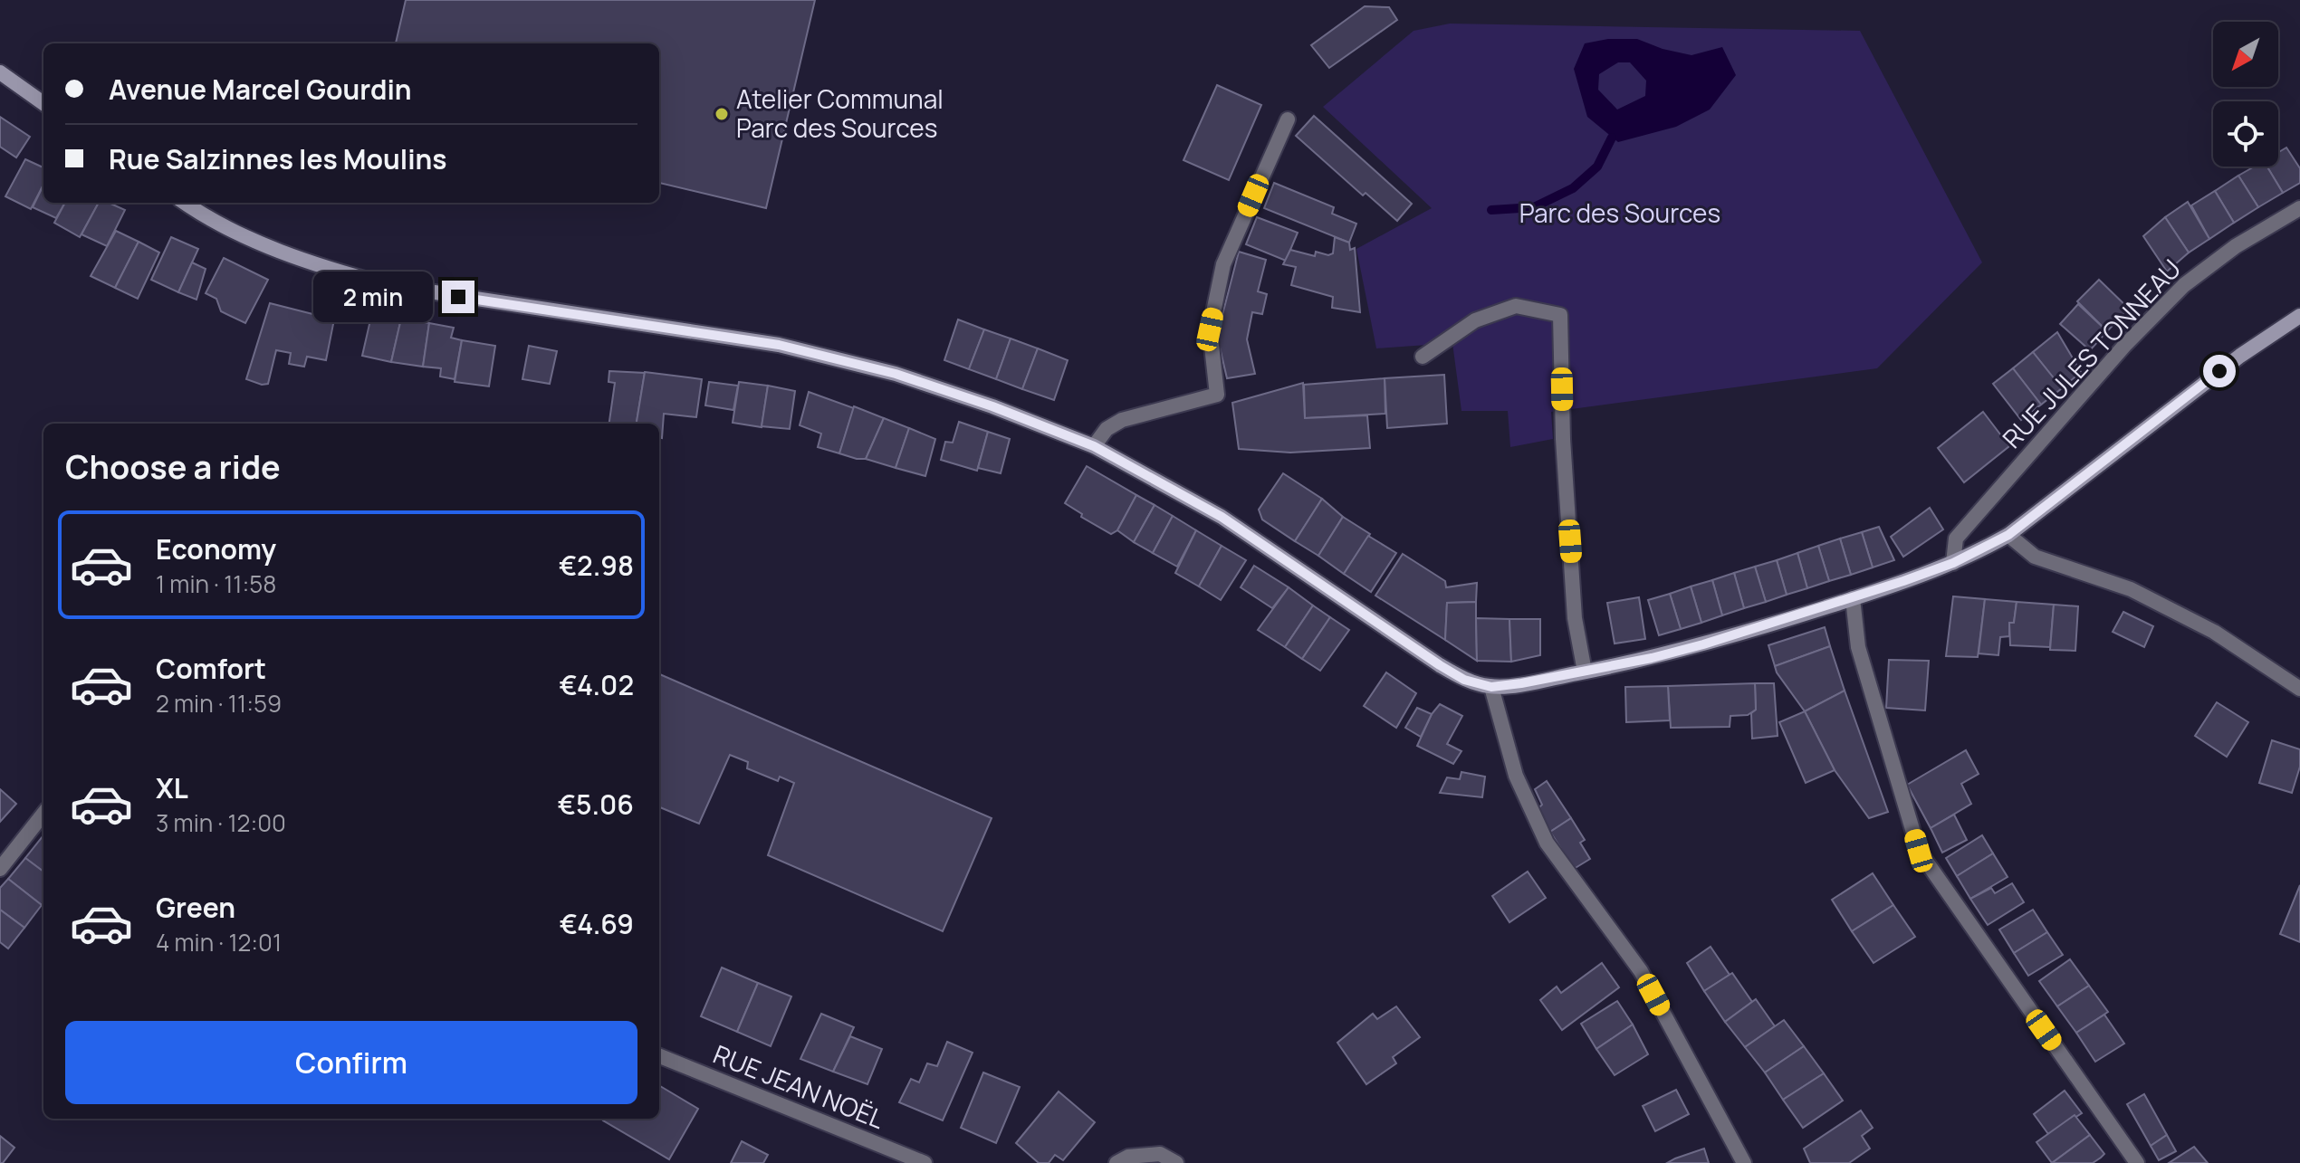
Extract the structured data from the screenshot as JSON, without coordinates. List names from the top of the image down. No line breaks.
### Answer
{"streets":{"street":["RUE JULES TONNEAU","RUE JEAN NOËL"]},"parks":["Parc des Sources"],"places":["Atelier Communal Parc des Sources"],"north":"bottom left","page":{"banner":["Avenue Marcel Gourdin","Rue Salzinnes les Moulins"],"bubble":"2 min","heading":"Choose a ride","list":[{"name":"Economy","note":"1 min · 11:58","value":"€2.98"},{"name":"Comfort","note":"2 min · 11:59","value":"€4.02"},{"name":"XL","note":"3 min · 12:00","value":"€5.06"},{"name":"Green","note":"4 min · 12:01","value":"€4.69"}],"buttons":"Confirm"}}
